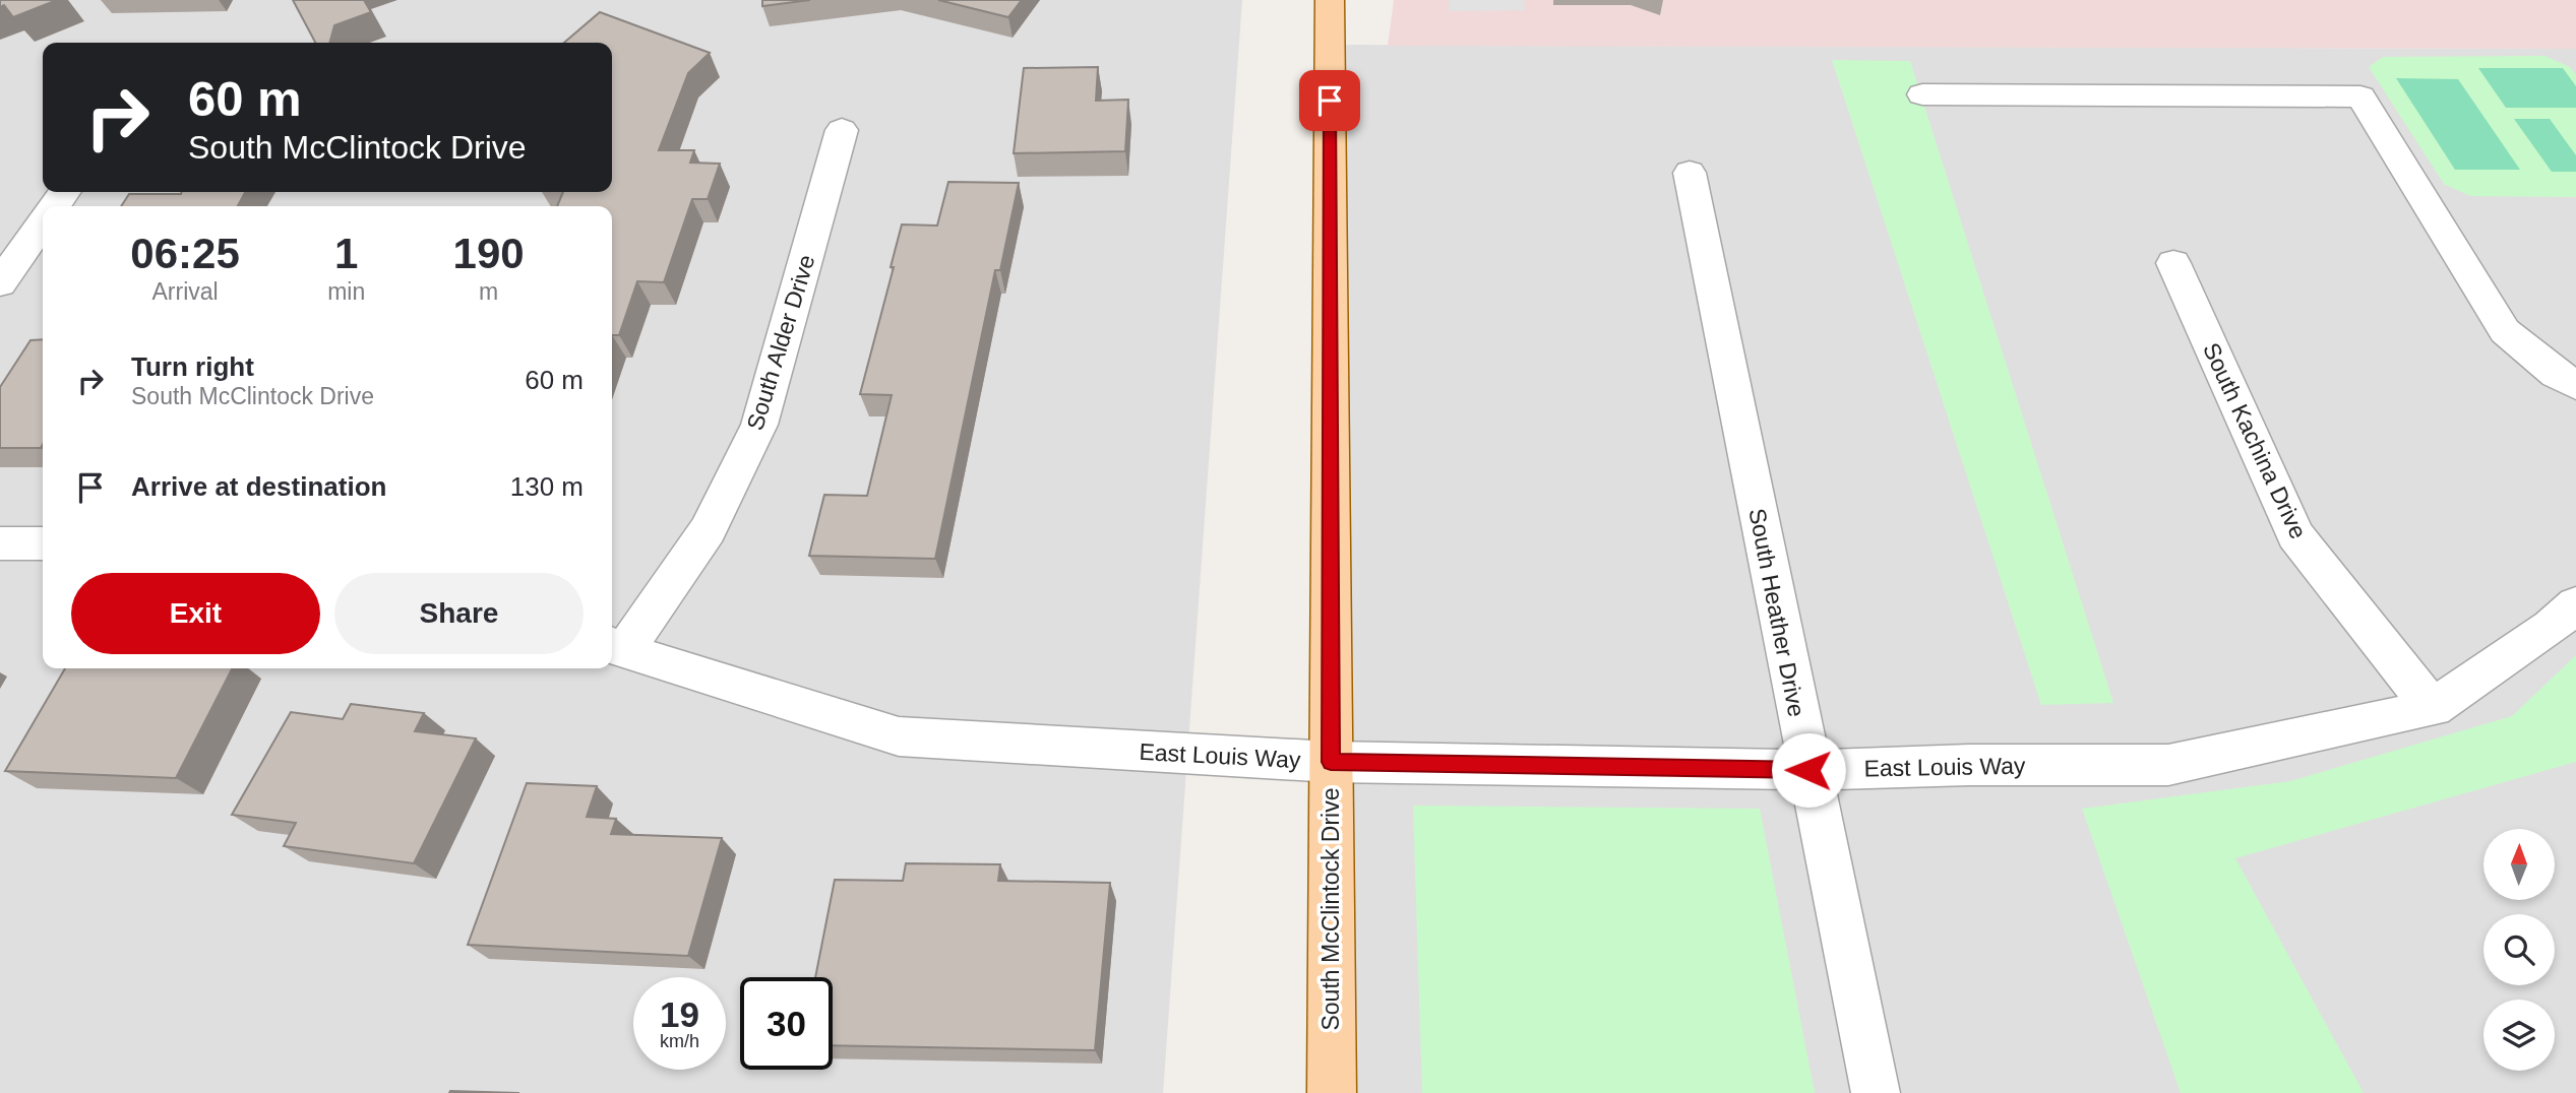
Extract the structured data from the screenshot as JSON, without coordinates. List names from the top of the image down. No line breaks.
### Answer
{"streets":{"main road":["South McClintock Drive"],"street":["South Alder Drive","South Kachina Drive","South Heather Drive","East Louis Way"]},"crossings":[["South Alder Drive","East Louis Way"],["South Kachina Drive","East Louis Way"],["South Heather Drive","East Louis Way"],["East Louis Way","South McClintock Drive"]],"north":"top","page":{"turn":["60 m","South McClintock Drive"],"eta":["06:25","Arrival","1","min","190","m"],"list":[{"name":"Turn right","note":"South McClintock Drive","value":"60 m"},{"name":"Arrive at destination","value":"130 m"}],"buttons":["Exit","Share"],"speed":"19 km/h","limit":"30"}}
